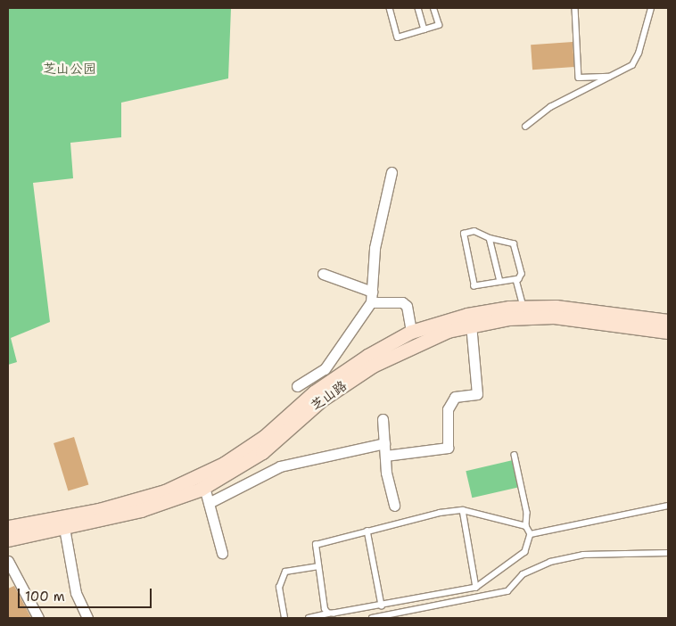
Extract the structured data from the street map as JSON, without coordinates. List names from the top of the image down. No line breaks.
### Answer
{"streets":{"main road":["芝山路"]},"parks":["芝山公园"],"scale_bar":"100 m"}
